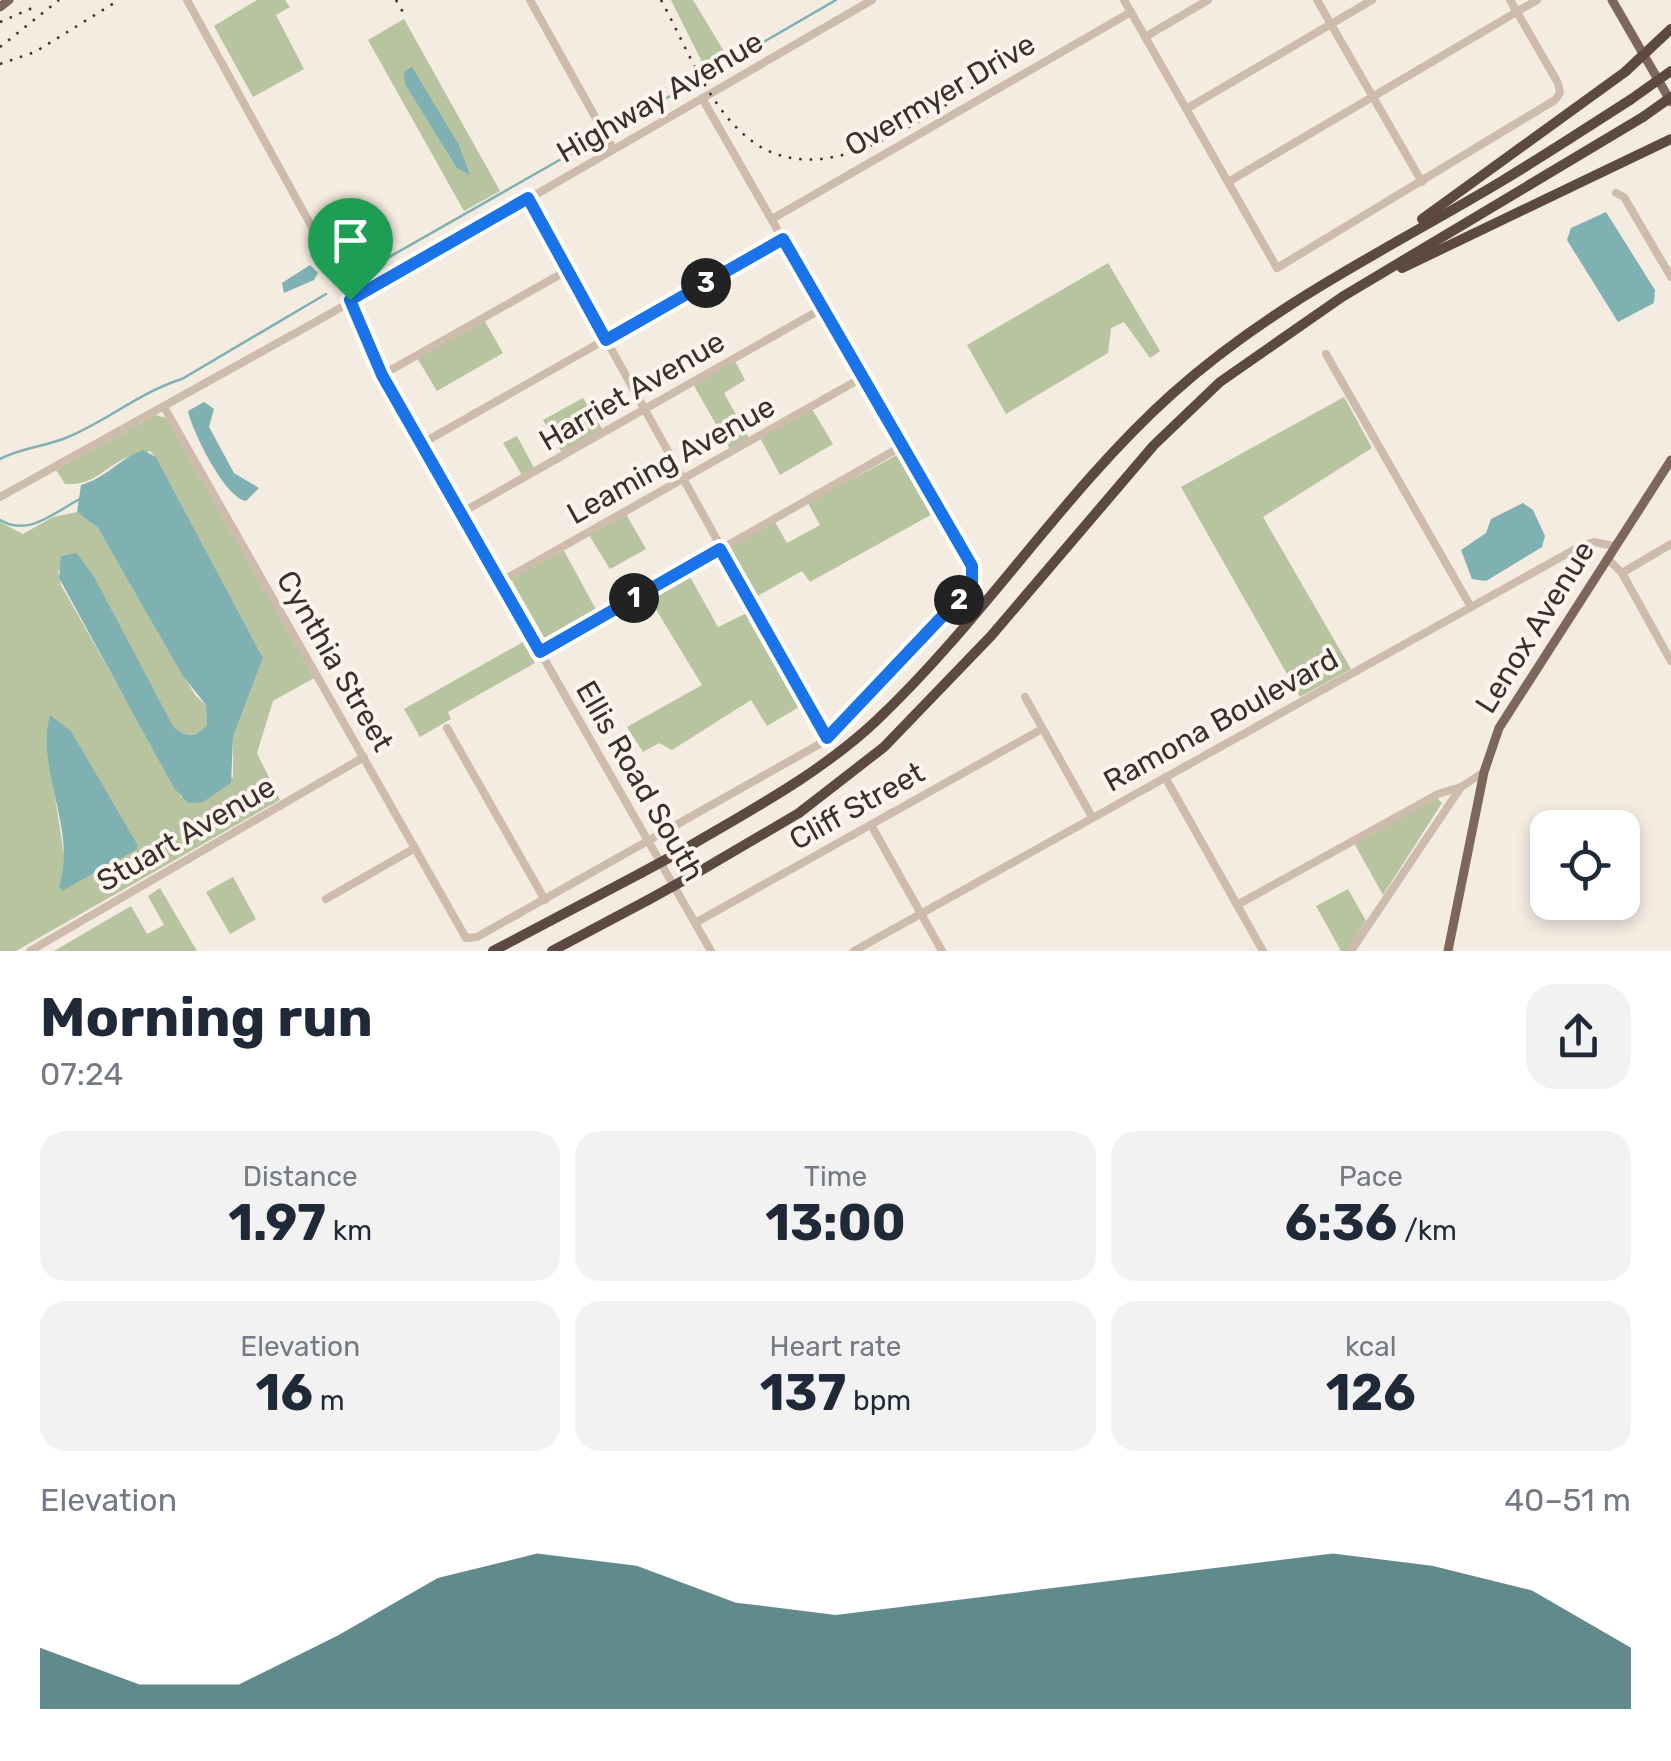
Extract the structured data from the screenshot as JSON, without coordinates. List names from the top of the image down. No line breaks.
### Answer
{"streets":{"main road":["Lenox Avenue"],"street":["Overmyer Drive","Highway Avenue","Harriet Avenue","Leaming Avenue","Cynthia Street","Ramona Boulevard","Ellis Road South","Cliff Street","Stuart Avenue"]},"crossings":[["Highway Avenue","Cynthia Street"],["Highway Avenue","Ellis Road South"],["Harriet Avenue","Ellis Road South"],["Leaming Avenue","Ellis Road South"],["Lenox Avenue","Ramona Boulevard"],["Cynthia Street","Stuart Avenue"],["Ellis Road South","Cliff Street"]],"page":{"pins":["3","1","2"],"heading":["Morning run","07:24"],"stats":[["Distance","1.97 km"],["Time","13:00"],["Pace","6:36 /km"],["Elevation","16 m"],["Heart rate","137 bpm"],["kcal","126"]],"chart":["Elevation","40–51 m"]}}
